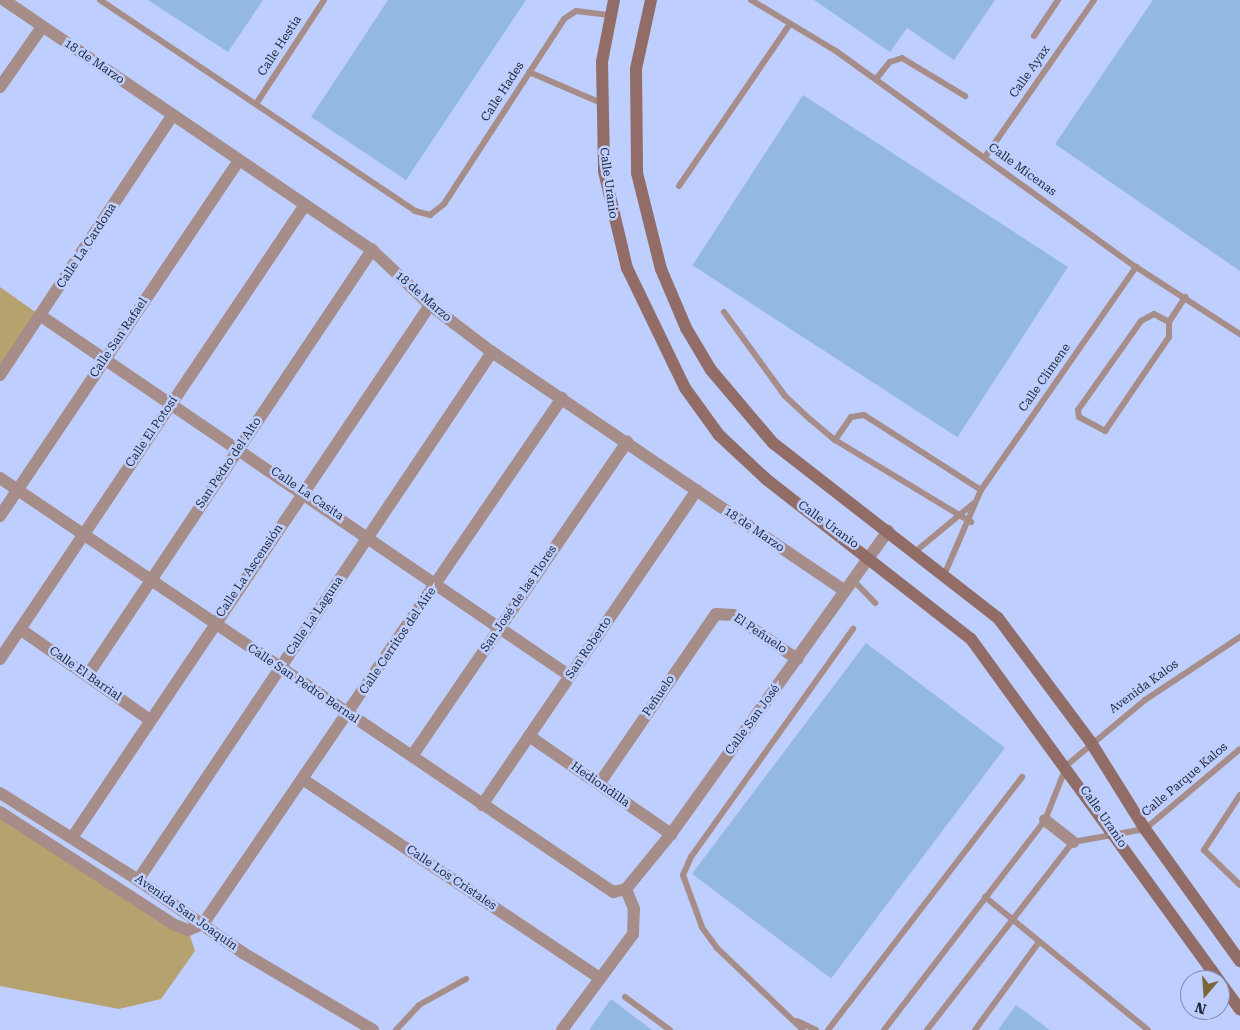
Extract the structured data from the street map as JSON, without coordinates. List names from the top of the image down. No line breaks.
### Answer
{"streets":{"street":["18 de Marzo","Calle Uranio","Calle La Cardona","Calle San Rafael","Calle El Potosí","San Pedro del Alto","Calle La Casita","Calle La Ascensión","San José de las Flores","Calle La Laguna","El Peñuelo","Calle Cerritos del Aire","San Roberto","Calle El Barrial","Calle San Pedro Bernal","Peñuelo","Calle San José","Hediondilla","Calle Los Cristales","Avenida San Joaquín"],"lane":["Calle Hestia","Calle Ayax","Calle Hades","Calle Micenas","Calle Climene","Avenida Kalos","Calle Parque Kalos"]},"crossings":[["Calle Hestia","Calle Hades"],["18 de Marzo","Calle La Cardona"],["18 de Marzo","Calle San Rafael"],["18 de Marzo","Calle El Potosí"],["18 de Marzo","San Pedro del Alto"],["18 de Marzo","Calle La Ascensión"],["18 de Marzo","San José de las Flores"],["18 de Marzo","Calle La Laguna"],["18 de Marzo","Calle Cerritos del Aire"],["18 de Marzo","San Roberto"],["18 de Marzo","Calle San José"],["Calle Ayax","Calle Micenas"],["Calle Hades","Calle Uranio"],["Calle Micenas","Calle Climene"],["Calle Uranio","Avenida Kalos"],["Calle Uranio","Calle San José"],["Calle Uranio","Calle Parque Kalos"],["Calle La Cardona","Calle La Casita"],["Calle San Rafael","Calle La Casita"],["Calle San Rafael","Calle San Pedro Bernal"],["Calle El Potosí","Calle La Casita"],["Calle El Potosí","Calle El Barrial"],["Calle El Potosí","Calle San Pedro Bernal"],["San Pedro del Alto","Calle La Casita"],["San Pedro del Alto","Calle El Barrial"],["San Pedro del Alto","Calle San Pedro Bernal"],["Calle La Casita","Calle La Ascensión"],["Calle La Casita","San José de las Flores"],["Calle La Casita","Calle La Laguna"],["Calle La Casita","Calle Cerritos del Aire"],["Calle La Casita","San Roberto"],["Calle La Ascensión","Calle El Barrial"],["Calle La Ascensión","Calle San Pedro Bernal"],["Calle La Ascensión","Avenida San Joaquín"],["San José de las Flores","Calle San Pedro Bernal"],["Calle La Laguna","Calle San Pedro Bernal"],["Calle La Laguna","Avenida San Joaquín"],["El Peñuelo","Peñuelo"],["El Peñuelo","Calle San José"],["Calle Cerritos del Aire","Calle San Pedro Bernal"],["Calle Cerritos del Aire","Calle Los Cristales"],["Calle Cerritos del Aire","Avenida San Joaquín"],["San Roberto","Calle San Pedro Bernal"],["San Roberto","Hediondilla"],["Calle San Pedro Bernal","Calle San José"],["Peñuelo","Hediondilla"],["Calle San José","Hediondilla"]],"north":"bottom"}
